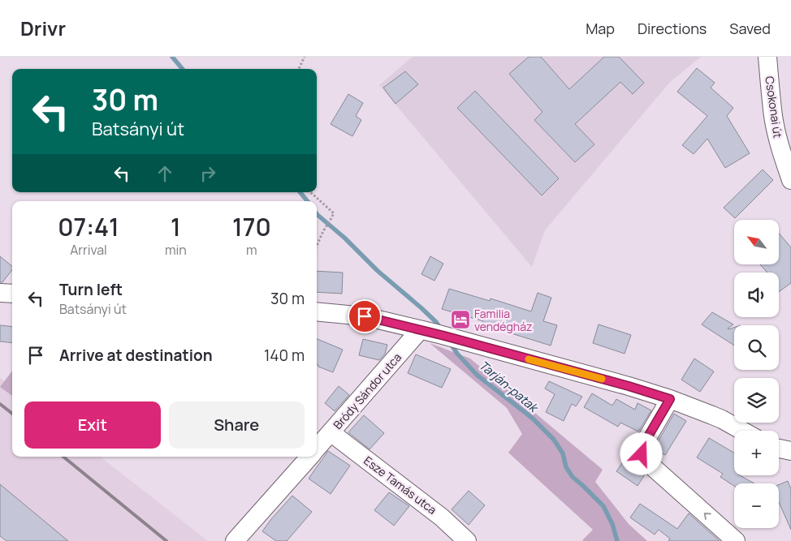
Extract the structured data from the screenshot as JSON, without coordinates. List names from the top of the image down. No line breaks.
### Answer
{"streets":{"street":["Csokonai út","Bródy Sándor utca","Esze Tamás utca"]},"crossings":[["Bródy Sándor utca","Esze Tamás utca"]],"water":["Tarján-patak"],"places":{"hotel":["Familia vendégház"]},"north":"top left","page":{"header":"Drivr","nav":["Map","Directions","Saved"],"turn":["30 m","Batsányi út"],"eta":["07:41","Arrival","1","min","170","m"],"map_buttons":["+","−"],"list":[{"name":"Turn left","note":"Batsányi út","value":"30 m"},{"name":"Arrive at destination","value":"140 m"}],"buttons":["Exit","Share"]}}
